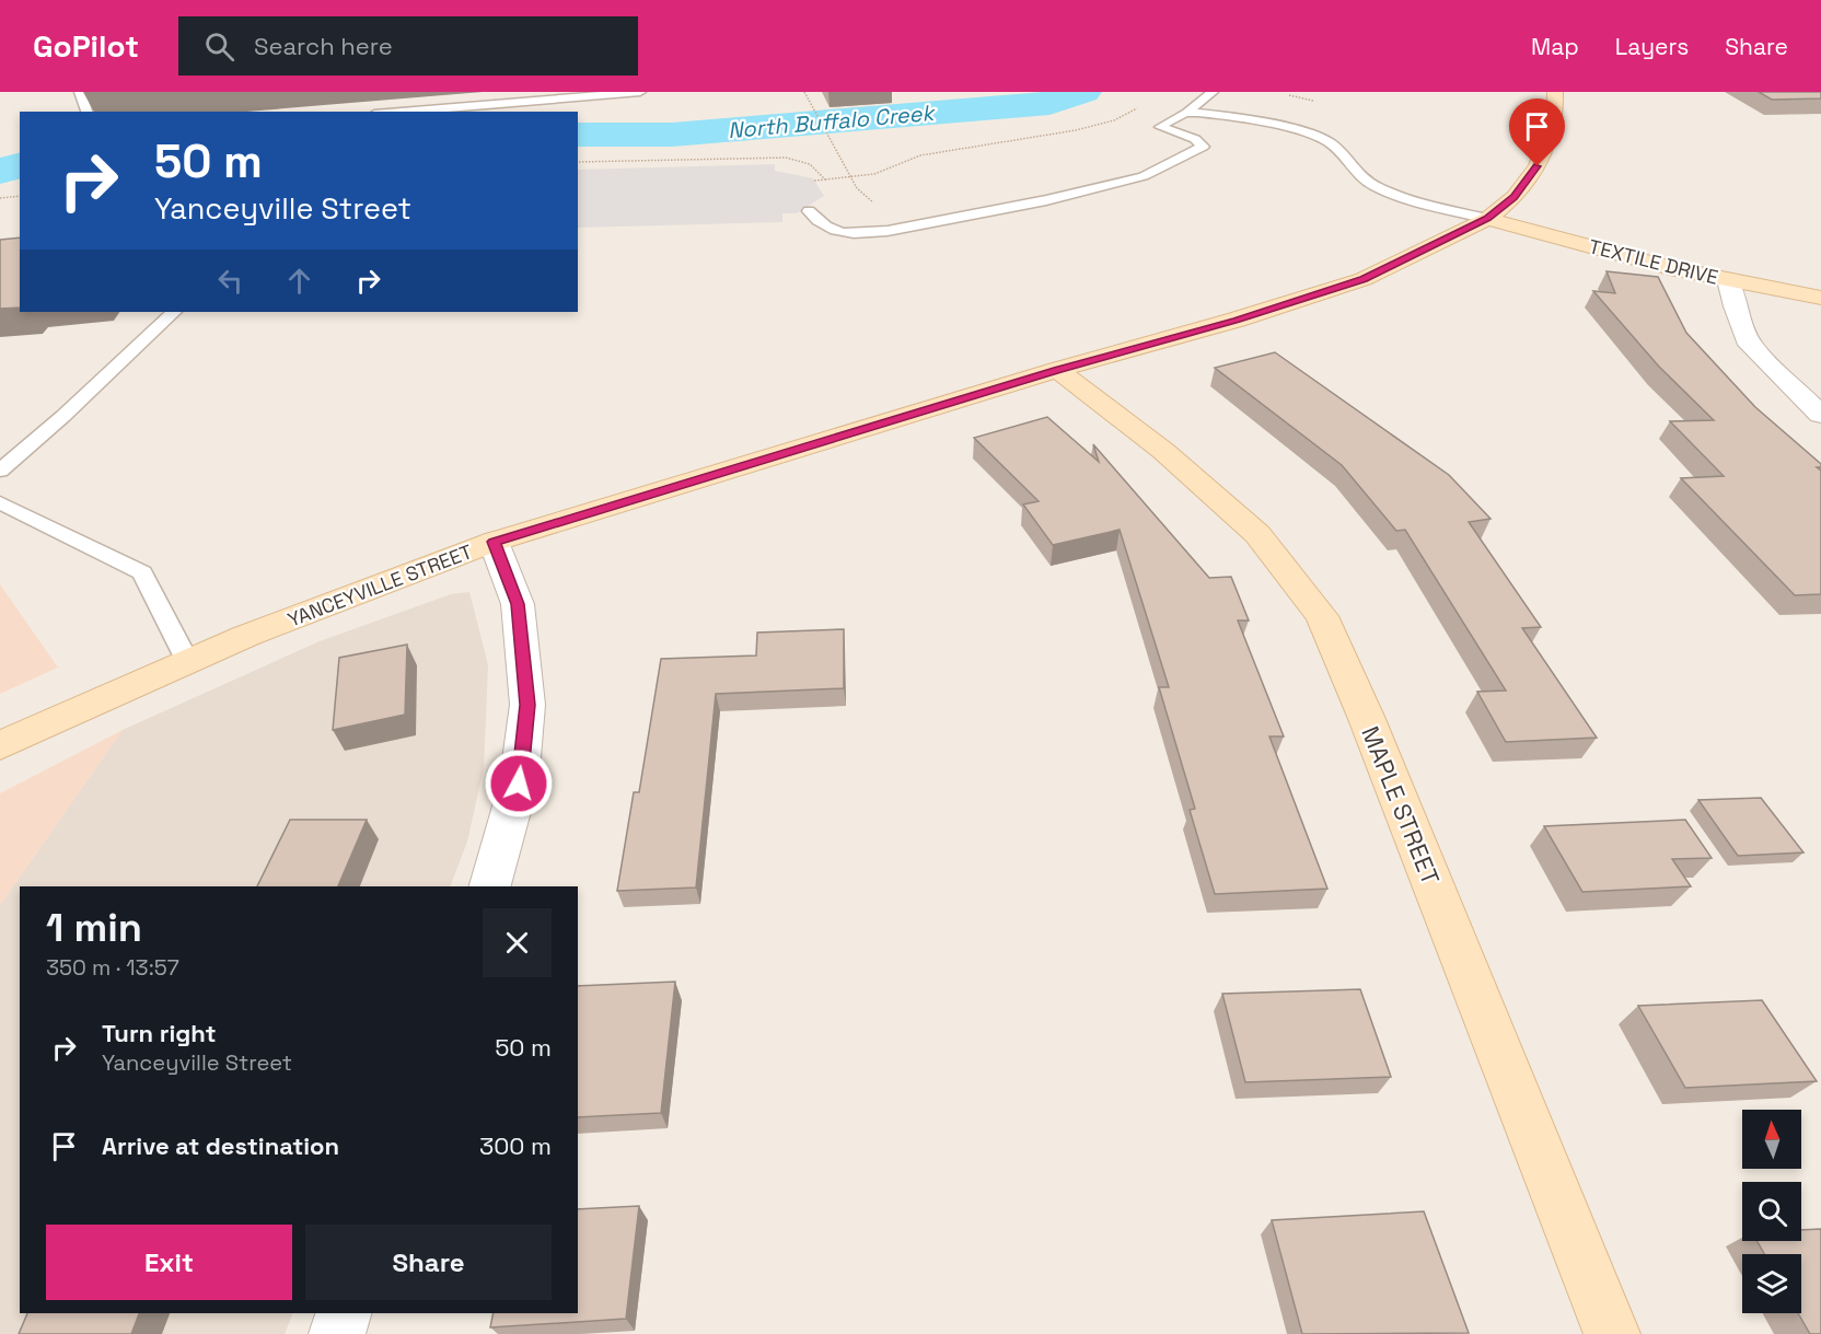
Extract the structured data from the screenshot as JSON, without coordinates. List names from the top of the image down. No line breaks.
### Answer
{"streets":{"main road":["TEXTILE DRIVE","YANCEYVILLE STREET","MAPLE STREET"]},"crossings":[["TEXTILE DRIVE","YANCEYVILLE STREET"],["YANCEYVILLE STREET","MAPLE STREET"]],"water":["North Buffalo Creek"],"north":"top","page":{"header":"GoPilot","search":"Search here","nav":["Map","Layers","Share"],"turn":["50 m","Yanceyville Street"],"heading":["1 min","350 m · 13:57"],"list":[{"name":"Turn right","note":"Yanceyville Street","value":"50 m"},{"name":"Arrive at destination","value":"300 m"}],"buttons":["Exit","Share"]}}
